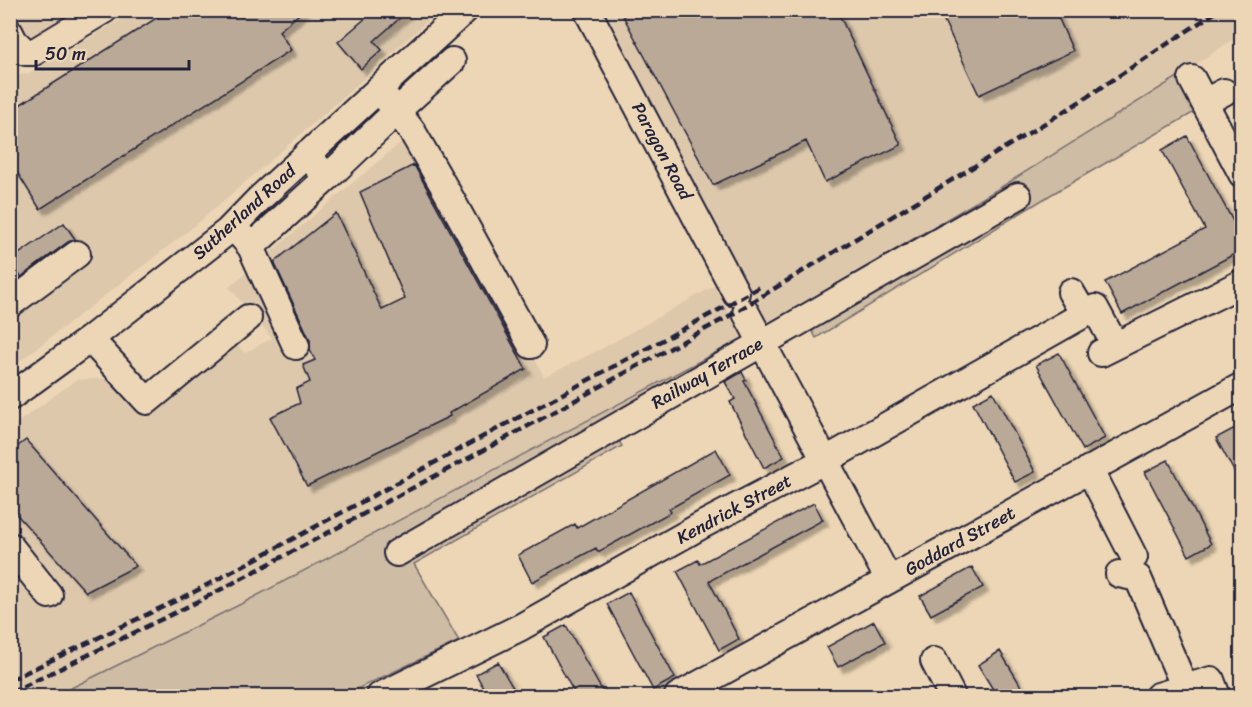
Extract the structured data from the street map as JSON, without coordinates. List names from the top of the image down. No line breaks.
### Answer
{"streets":{"street":["Paragon Road","Sutherland Road","Railway Terrace","Kendrick Street","Goddard Street"]},"crossings":[["Paragon Road","Railway Terrace"],["Paragon Road","Kendrick Street"],["Paragon Road","Goddard Street"]],"scale_bar":"50 m"}
